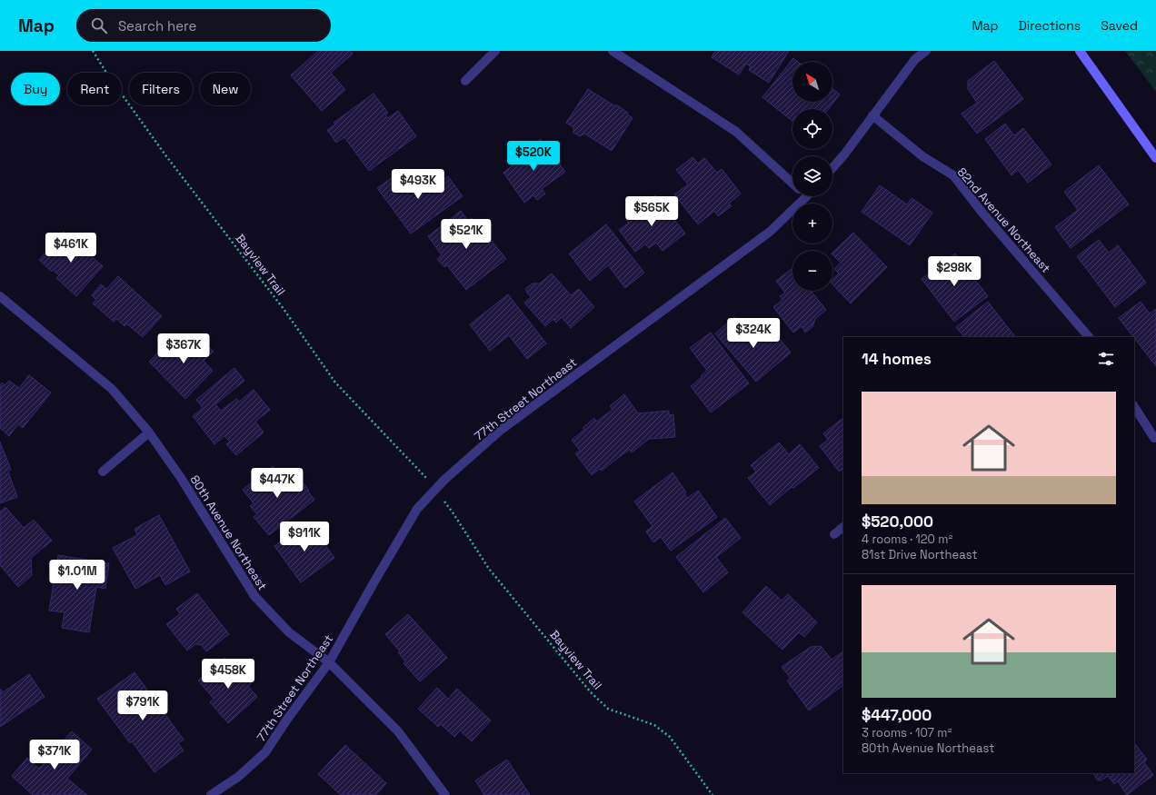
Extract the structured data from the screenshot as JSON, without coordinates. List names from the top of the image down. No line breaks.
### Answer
{"streets":{"street":["82nd Avenue Northeast","77th Street Northeast","80th Avenue Northeast"],"path":["Bayview Trail"]},"crossings":[["77th Street Northeast","80th Avenue Northeast"]],"north":"top left","page":{"header":"Map","search":"Search here","nav":["Map","Directions","Saved"],"map_buttons":["+","−"],"chip":["Buy","Rent","Filters","New"],"price":["$520K","$493K","$565K","$521K","$461K","$298K","$324K","$367K","$447K","$911K","$1.01M","$458K","$791K","$371K"],"heading":"14 homes","list":[{"name":"$520,000","note":"4 rooms · 120 m² · 81st Drive Northeast"},{"name":"$447,000","note":"3 rooms · 107 m² · 80th Avenue Northeast"}]}}
